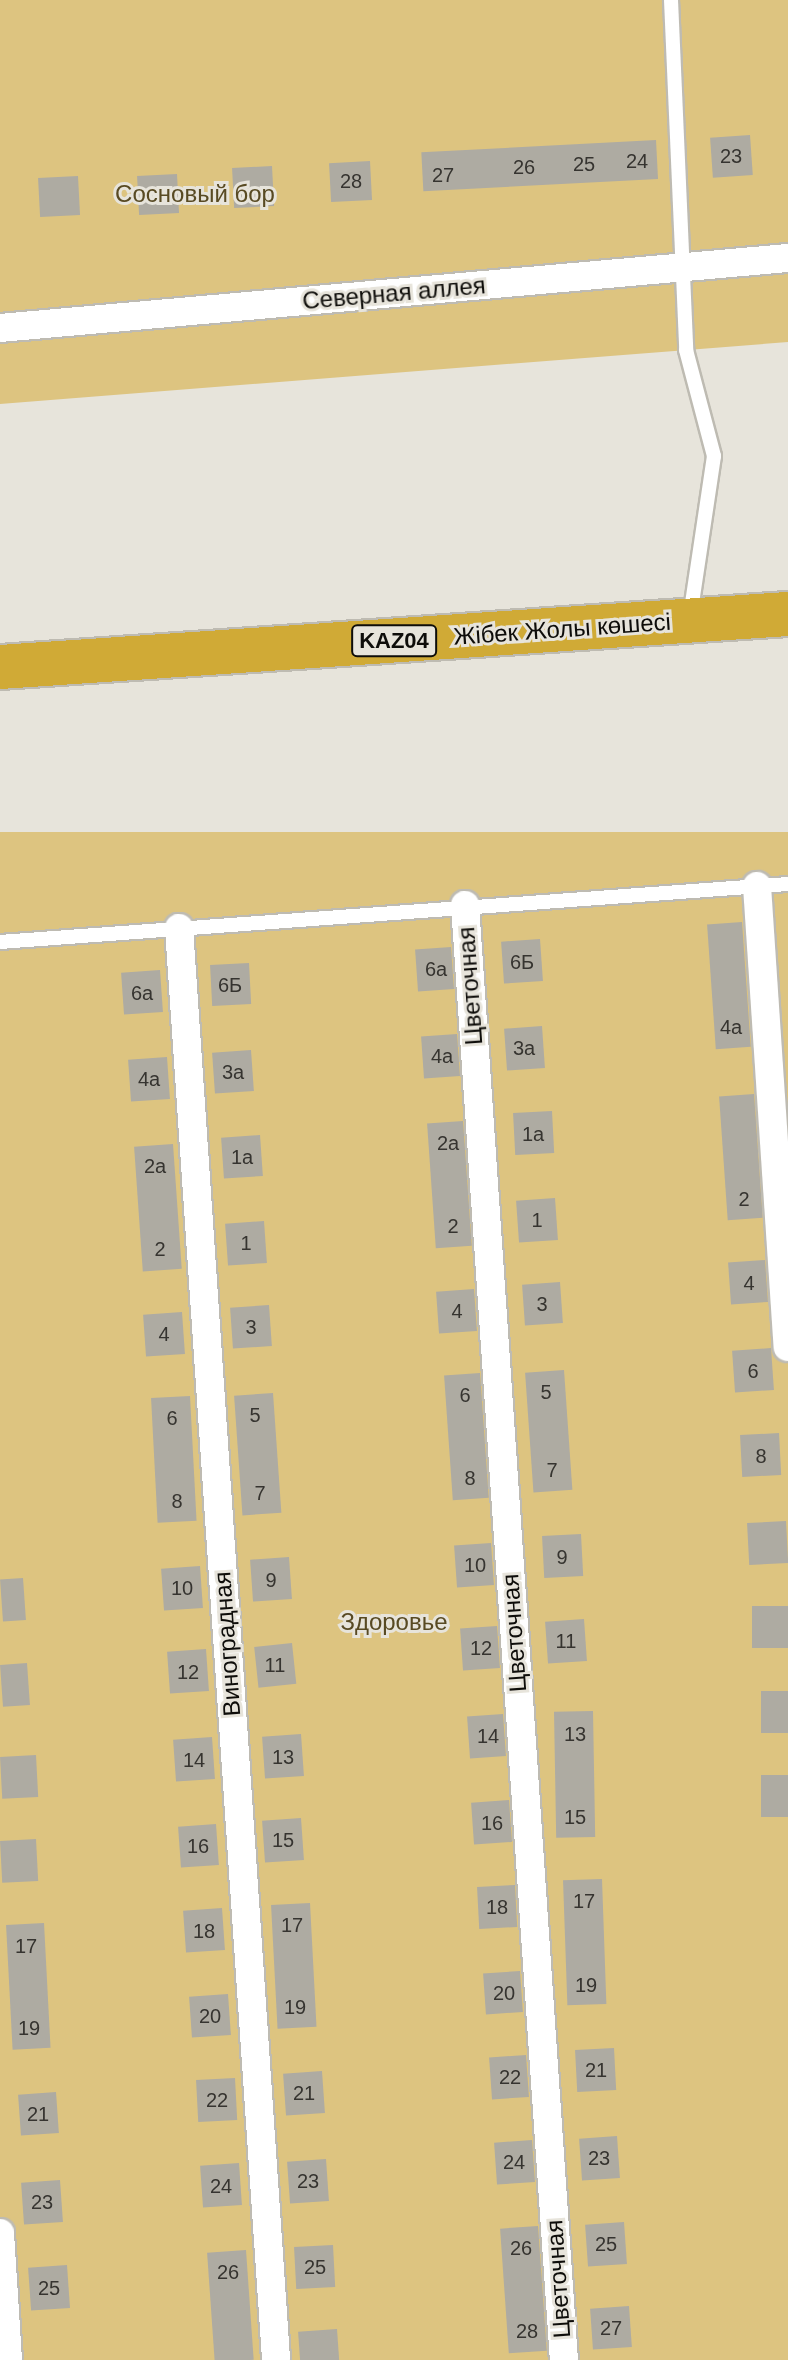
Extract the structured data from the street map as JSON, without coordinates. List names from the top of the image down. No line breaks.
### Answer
{"streets":{"highway":["Жібек Жолы көшесі","KАZ04"],"street":["Северная аллея","Цветочная","Виноградная"]},"parks":["Сосновый бор","Здоровье"],"house_numbers":["23","24","25","26","27","28","6Б","6а","6Б","6а","4а","3а","4а","3а","4а","1а","2а","1а","2а","2","1","2","1","2","4","3","4","3","4","6","5","6","5","6","8","7","8","7","8","9","10","9","10","11","12","11","12","13","14","13","14","15","16","15","16","17","18","17","18","17","19","20","19","20","19","21","22","21","22","21","23","24","23","24","23","25","26","25","26","25","27","28"]}
